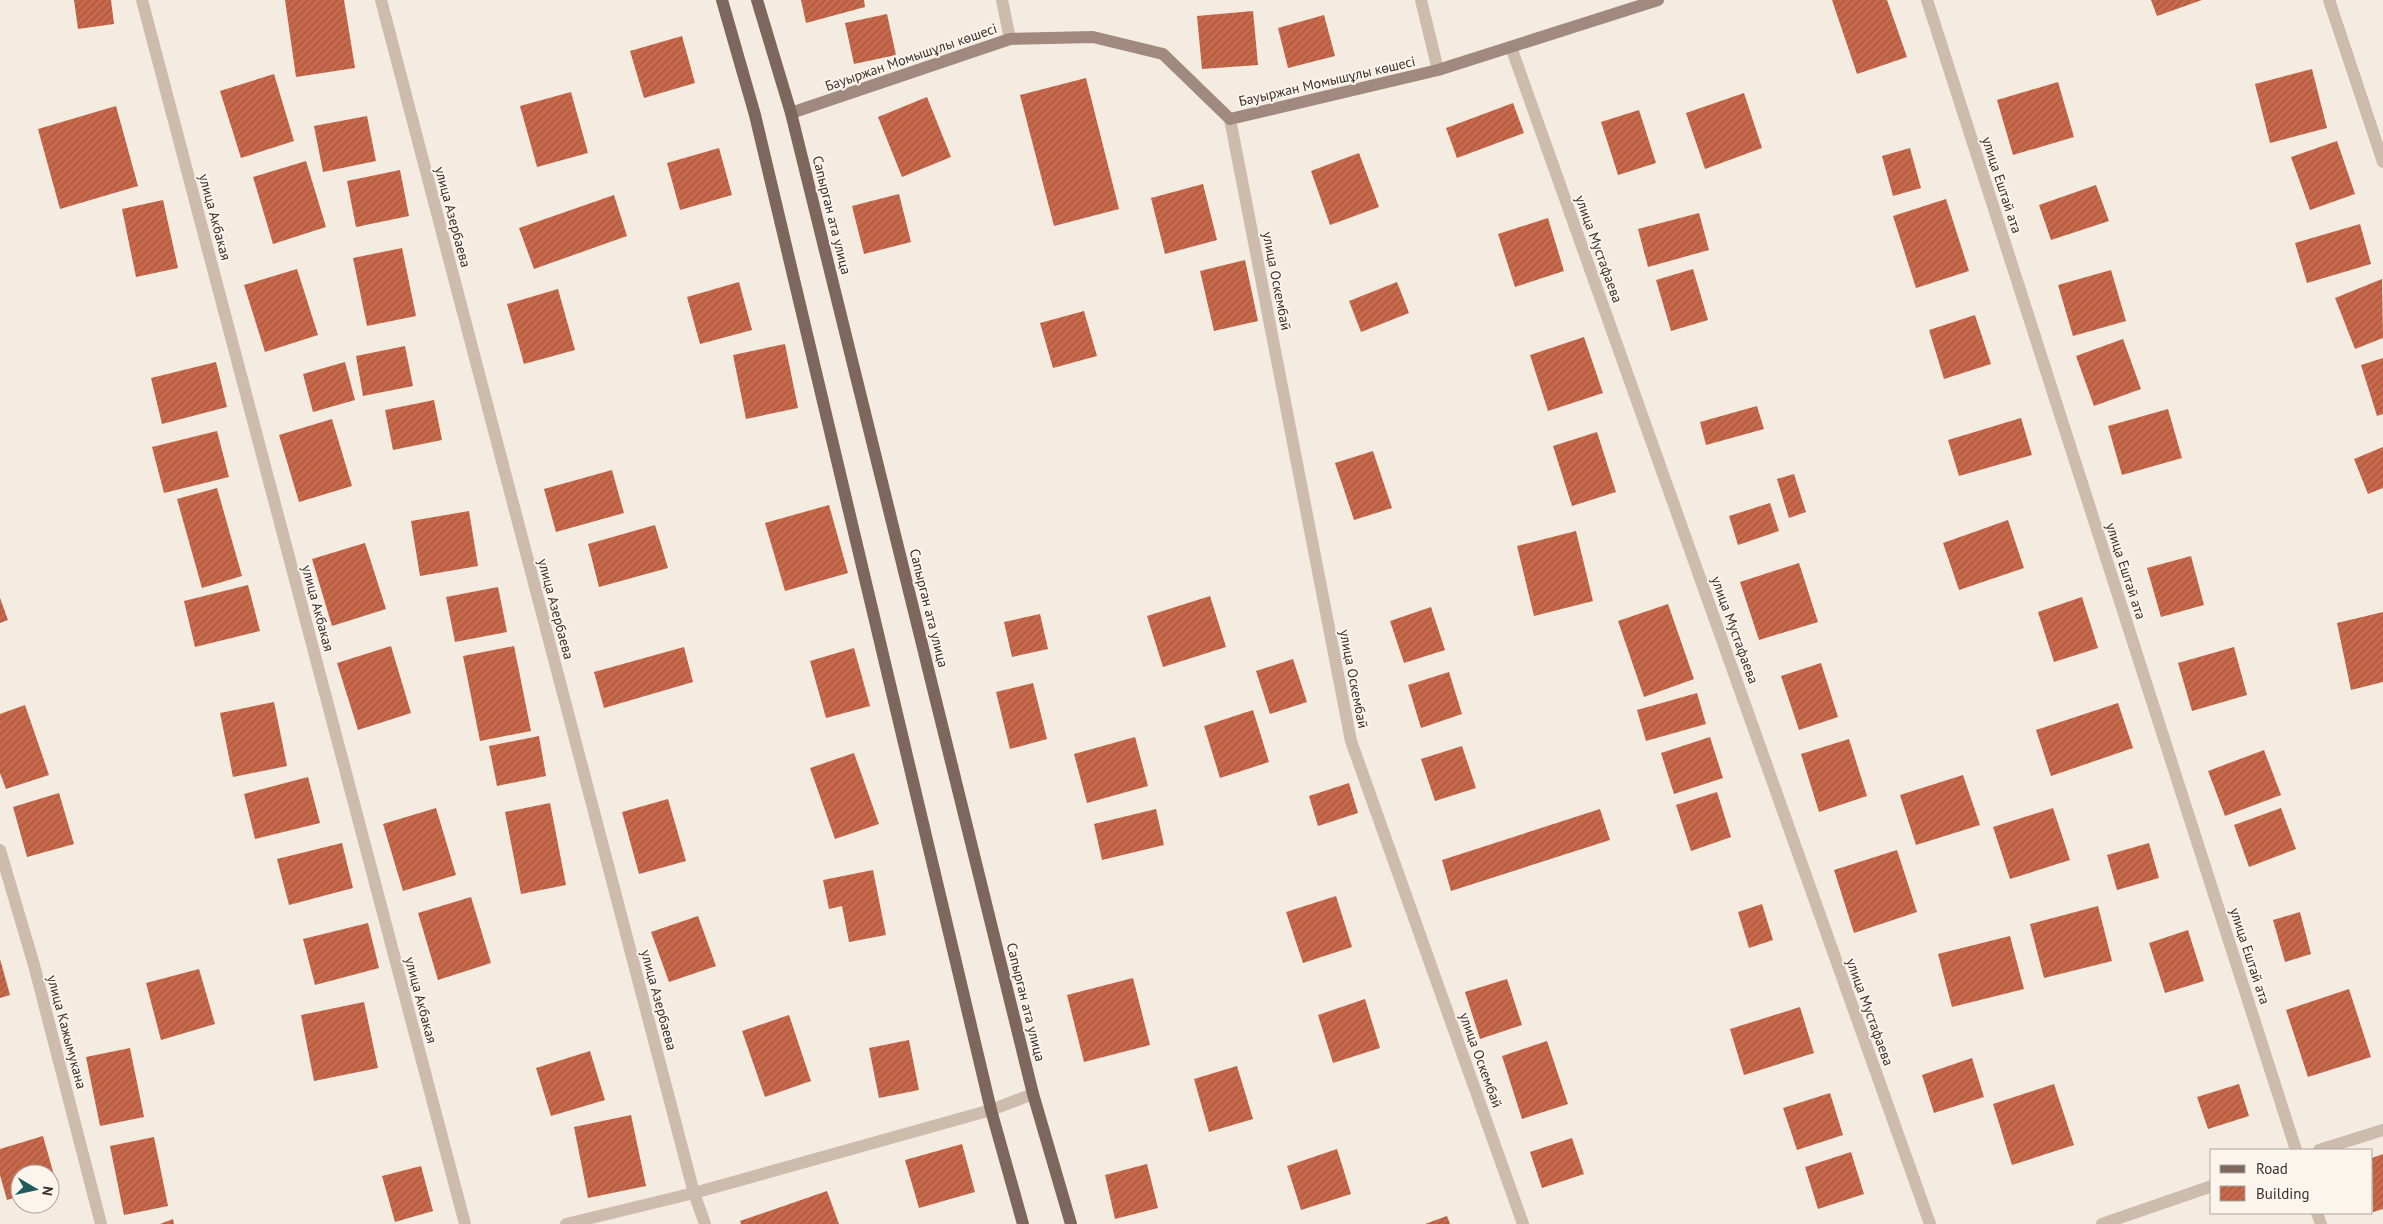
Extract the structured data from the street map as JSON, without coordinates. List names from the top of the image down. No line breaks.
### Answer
{"streets":{"main road":["Сапырган ата улица"],"street":["Бауыржан Момышұлы көшесі","улица Ештай ата","улица Акбакая","улица Азербаева","улица Мустафаева","улица Оскембай","улица Кажымукана"]},"crossings":[["Бауыржан Момышұлы көшесі","Сапырган ата улица"],["Бауыржан Момышұлы көшесі","улица Мустафаева"],["Бауыржан Момышұлы көшесі","улица Оскембай"]],"legend":["Road","Building"],"north":"right"}
